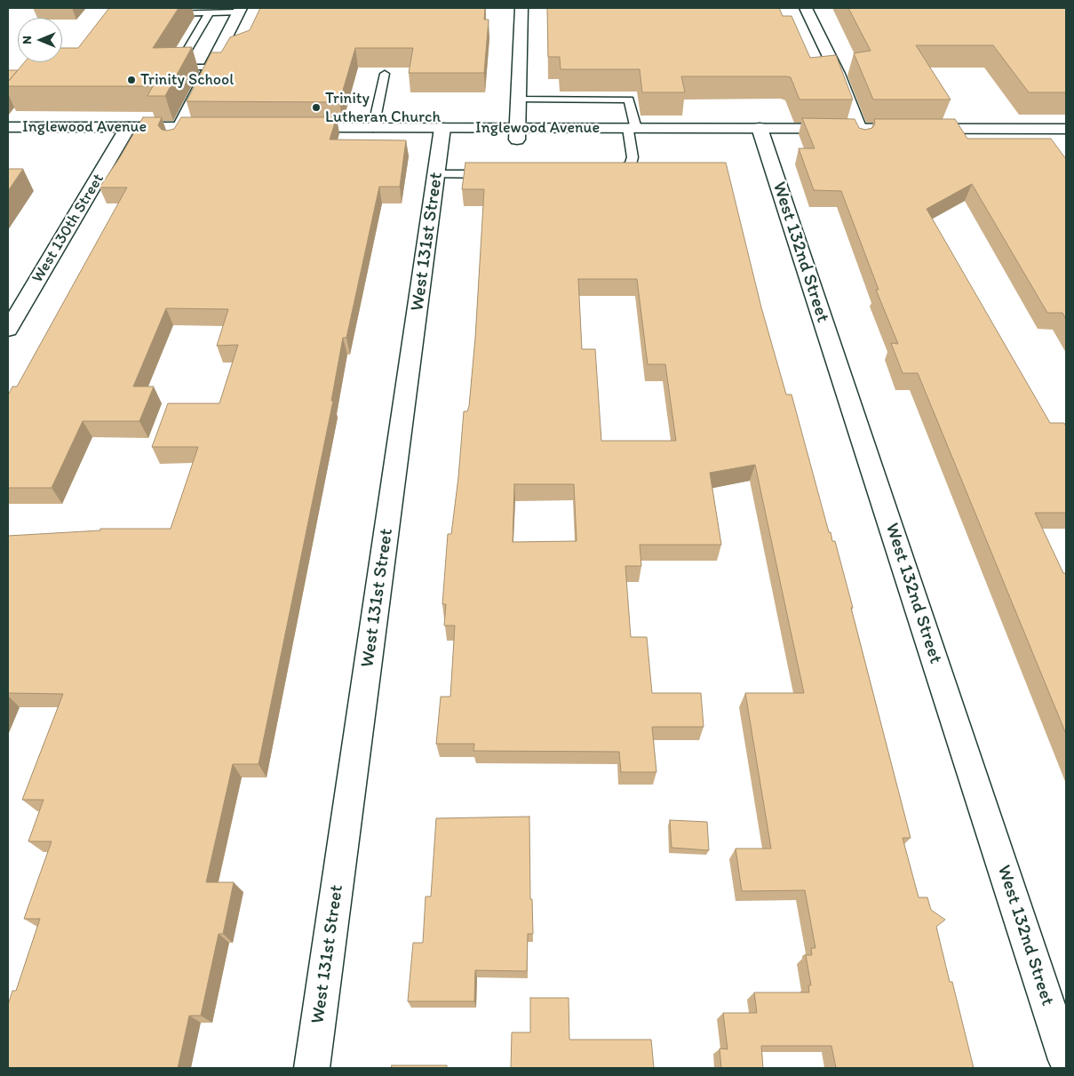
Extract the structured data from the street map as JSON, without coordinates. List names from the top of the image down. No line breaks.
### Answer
{"streets":{"street":["Inglewood Avenue","West 130th Street","West 131st Street","West 132nd Street"]},"crossings":[["Inglewood Avenue","West 130th Street"],["Inglewood Avenue","West 131st Street"],["Inglewood Avenue","West 132nd Street"]],"places":["Trinity School","Trinity Lutheran Church"],"north":"left"}
